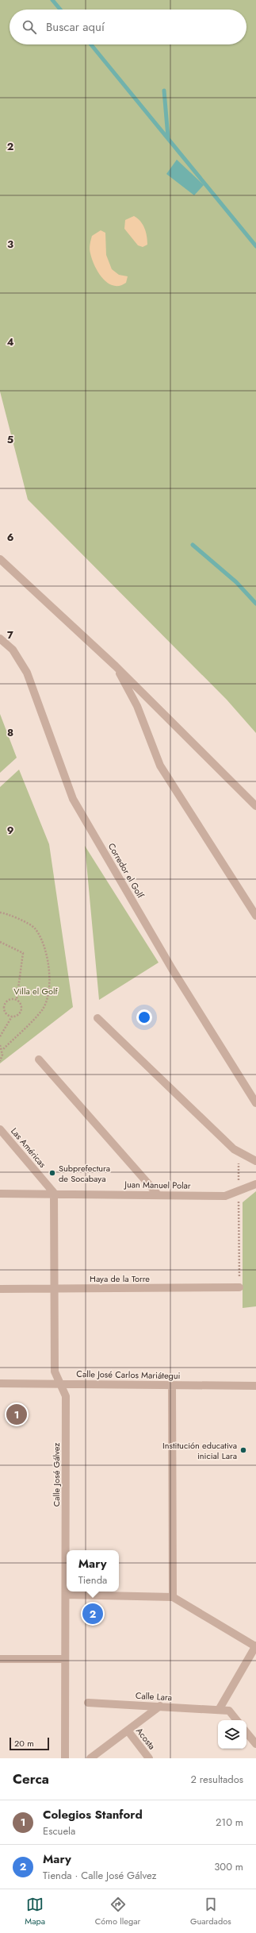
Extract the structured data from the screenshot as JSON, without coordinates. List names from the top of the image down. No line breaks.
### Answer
{"streets":{"street":["Corredor el Golf","Las Américas","Juan Manuel Polar","Haya de la Torre","Calle José Carlos Mariátegui","Calle José Gálvez","Calle Lara","Acosta"]},"crossings":[["Las Américas","Juan Manuel Polar"],["Las Américas","Calle José Gálvez"],["Juan Manuel Polar","Calle José Gálvez"],["Haya de la Torre","Calle José Gálvez"],["Calle José Carlos Mariátegui","Calle José Gálvez"]],"parks":["Villa el Golf"],"places":["Subprefectura de Socabaya","Institución educativa inicial Lara"],"scale_bar":"20 m","page":{"search":"Buscar aquí","pins":["1","2"],"popup":["Mary","Tienda"],"scale":"20 m","heading":["Cerca","2 resultados"],"list":[{"mark":"1","name":"Colegios Stanford","note":"Escuela","value":"210 m"},{"mark":"2","name":"Mary","note":"Tienda · Calle José Gálvez","value":"300 m"}],"nav":["Mapa","Cómo llegar","Guardados"]},"grid":{"rows":["2","3","4","5","6","7","8","9"]}}
